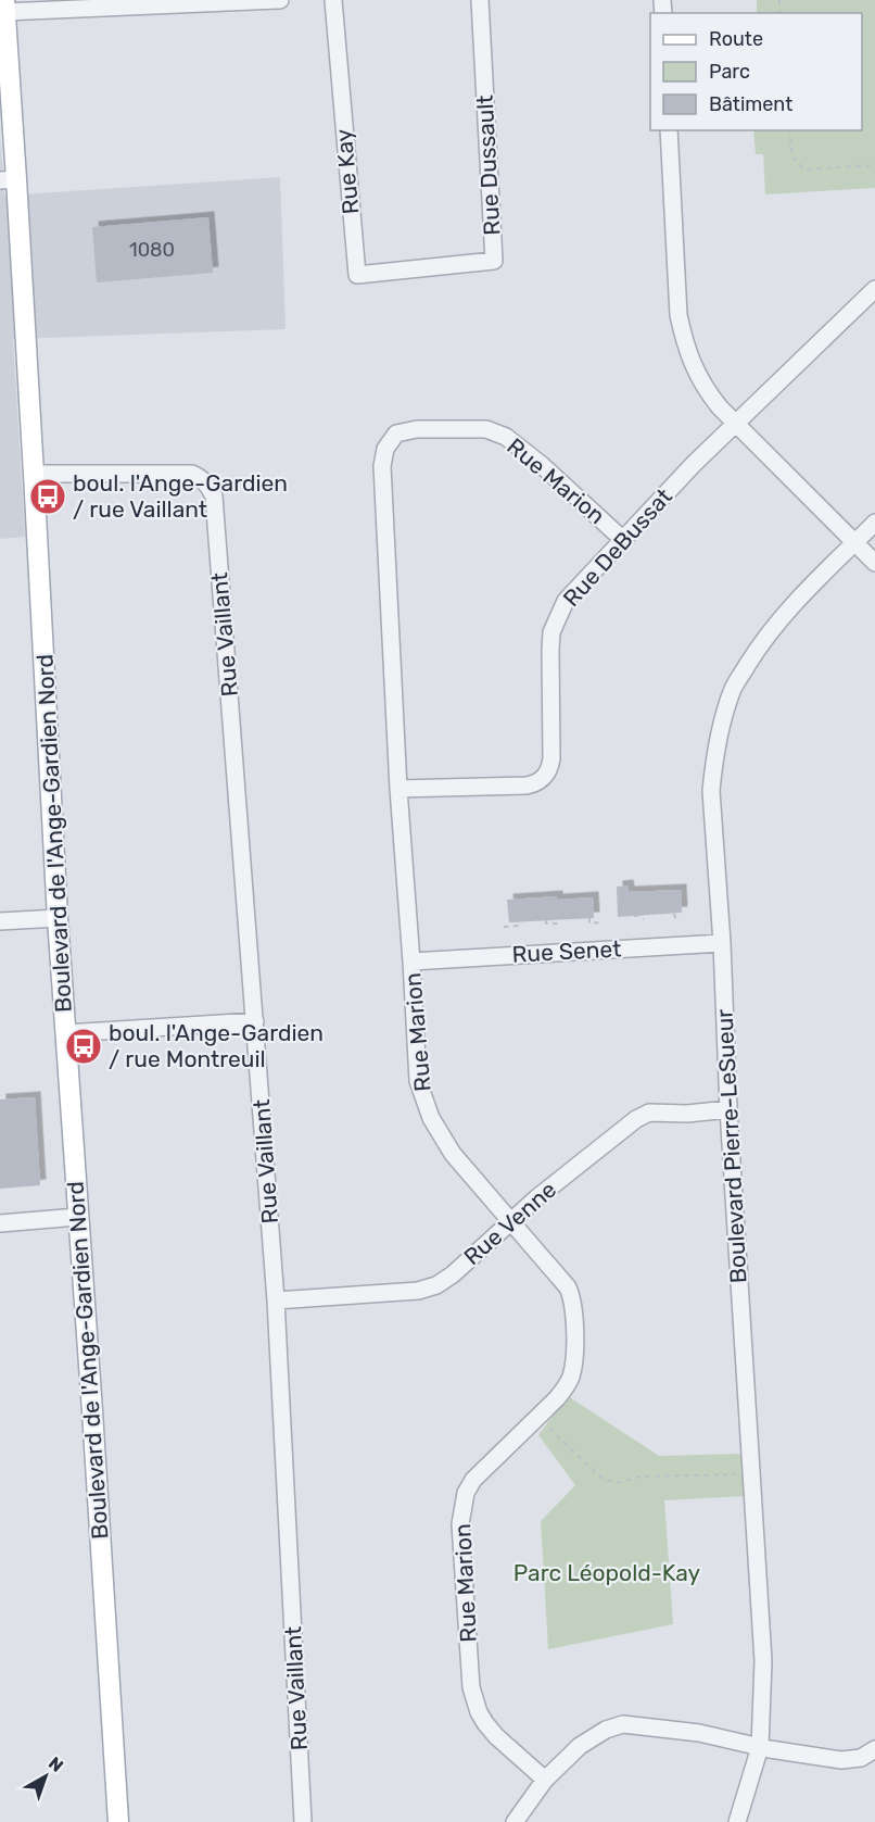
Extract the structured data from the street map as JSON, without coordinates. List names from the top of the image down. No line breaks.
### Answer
{"streets":{"main road":["Boulevard de l'Ange-Gardien Nord"],"street":["Rue Dussault","Rue Kay","Rue Marion","Rue DeBussat","Rue Vaillant","Rue Senet","Boulevard Pierre-LeSueur","Rue Venne"]},"crossings":[["Rue Dussault","Rue Kay"],["Rue Marion","Rue DeBussat"],["Rue Marion","Rue Senet"],["Rue Marion","Rue Venne"],["Rue Vaillant","Boulevard de l'Ange-Gardien Nord"],["Rue Vaillant","Rue Venne"],["Rue Senet","Boulevard Pierre-LeSueur"],["Boulevard Pierre-LeSueur","Rue Venne"]],"parks":["Parc Léopold-Kay"],"places":{"bus stop":["boul. l'Ange-Gardien / rue Vaillant","boul. l'Ange-Gardien / rue Montreuil"]},"house_numbers":["1080"],"legend":["Route","Parc","Bâtiment"],"north":"top right"}
